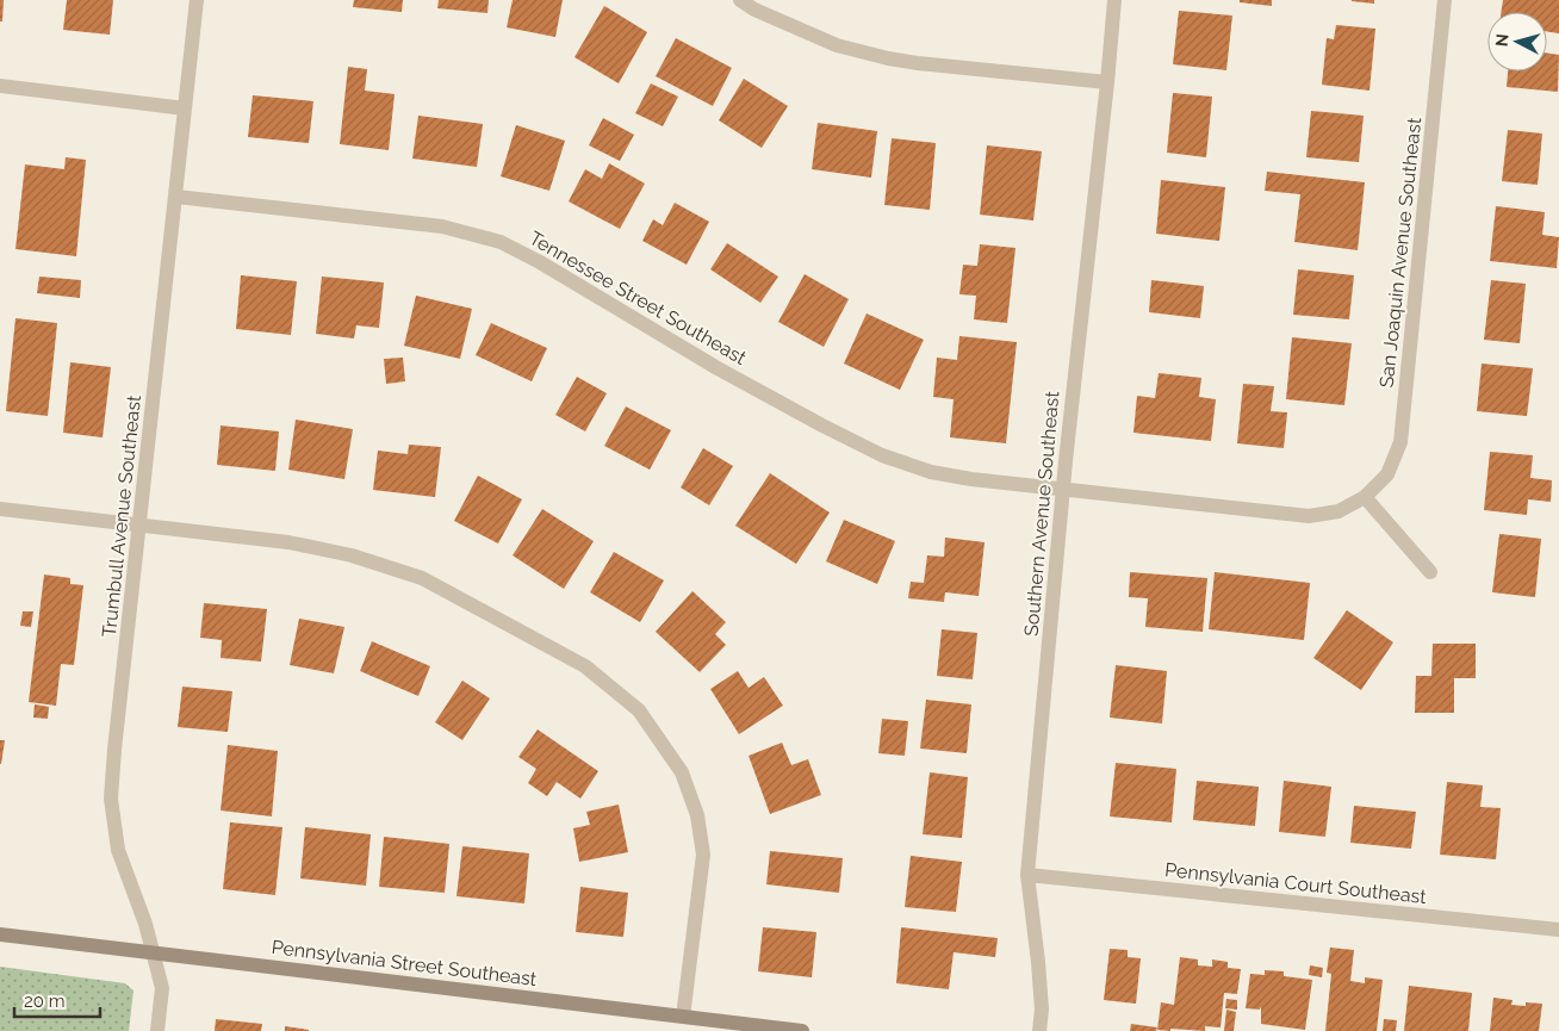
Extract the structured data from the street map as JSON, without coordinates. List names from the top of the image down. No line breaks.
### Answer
{"streets":{"street":["San Joaquin Avenue Southeast","Tennessee Street Southeast","Southern Avenue Southeast","Trumbull Avenue Southeast","Pennsylvania Court Southeast","Pennsylvania Street Southeast"]},"crossings":[["San Joaquin Avenue Southeast","Tennessee Street Southeast"],["San Joaquin Avenue Southeast","Southern Avenue Southeast"],["Tennessee Street Southeast","Southern Avenue Southeast"],["Tennessee Street Southeast","Trumbull Avenue Southeast"],["Southern Avenue Southeast","Pennsylvania Court Southeast"],["Trumbull Avenue Southeast","Pennsylvania Street Southeast"]],"scale_bar":"20 m","north":"left"}
